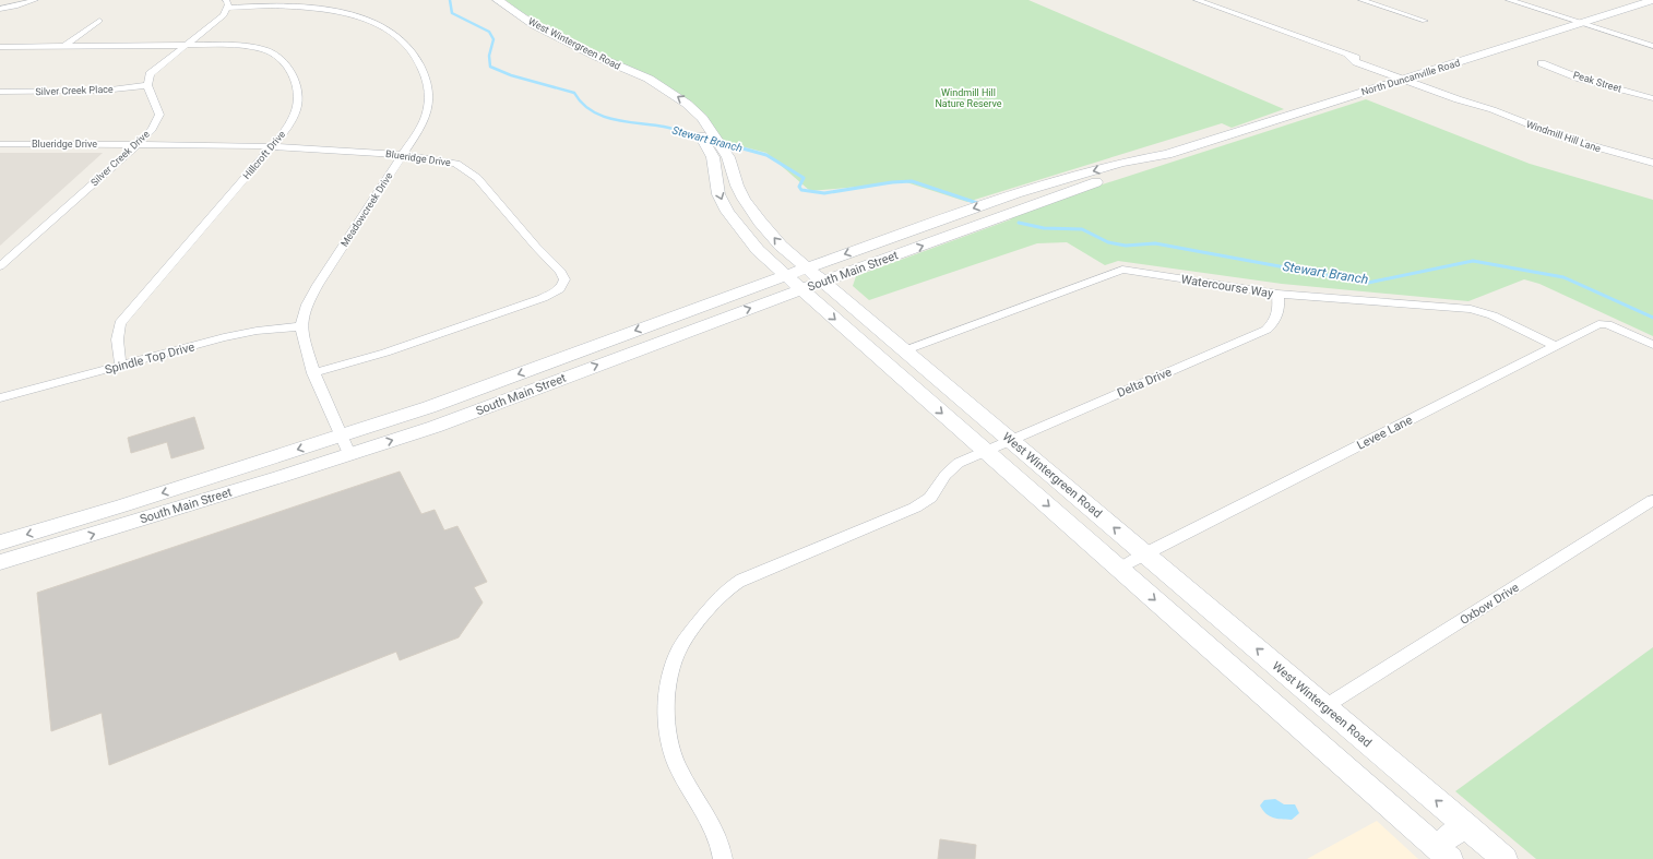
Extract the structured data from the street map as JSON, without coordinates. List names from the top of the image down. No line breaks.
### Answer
{"streets":{"street":["West Wintergreen Road","North Duncanville Road","Peak Street","Silver Creek Place","Windmill Hill Lane","Blueridge Drive","Hillcroft Drive","Silver Creek Drive","Meadowcreek Drive","South Main Street","Watercourse Way","Spindle Top Drive","Delta Drive","Levee Lane","Oxbow Drive"]},"crossings":[["West Wintergreen Road","South Main Street"],["West Wintergreen Road","Watercourse Way"],["West Wintergreen Road","Delta Drive"],["West Wintergreen Road","Levee Lane"],["West Wintergreen Road","Oxbow Drive"],["North Duncanville Road","Windmill Hill Lane"],["North Duncanville Road","South Main Street"],["Silver Creek Place","Silver Creek Drive"],["Blueridge Drive","Hillcroft Drive"],["Blueridge Drive","Silver Creek Drive"],["Blueridge Drive","Meadowcreek Drive"],["Hillcroft Drive","Spindle Top Drive"],["Meadowcreek Drive","Spindle Top Drive"],["Watercourse Way","Delta Drive"],["Watercourse Way","Levee Lane"]],"water":["Stewart Branch"],"parks":["Windmill Hill Nature Reserve"]}
